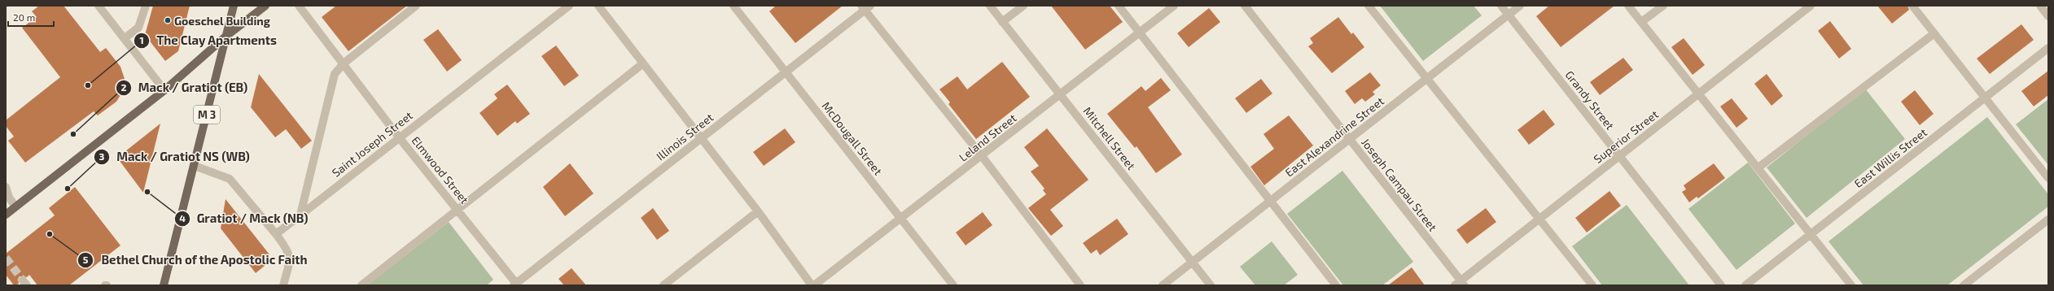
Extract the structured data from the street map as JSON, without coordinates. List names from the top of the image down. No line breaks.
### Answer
{"streets":{"main road":["M 3"],"street":["Grandy Street","Illinois Street","East Alexandrine Street","Superior Street","Leland Street","McDougall Street","Mitchell Street","Saint Joseph Street","East Willis Street","Elmwood Street","Joseph Campau Street"]},"crossings":[["Grandy Street","East Alexandrine Street"],["Grandy Street","Superior Street"],["Illinois Street","McDougall Street"],["Illinois Street","Elmwood Street"],["East Alexandrine Street","Mitchell Street"],["East Alexandrine Street","Joseph Campau Street"],["Superior Street","Joseph Campau Street"],["Leland Street","McDougall Street"],["Leland Street","Mitchell Street"],["Saint Joseph Street","Elmwood Street"]],"places":["Goeschel Building","The Clay Apartments","Mack / Gratiot (EB)","Mack / Gratiot NS (WB)","Gratiot / Mack (NB)","Bethel Church of the Apostolic Faith"],"scale_bar":"20 m"}
